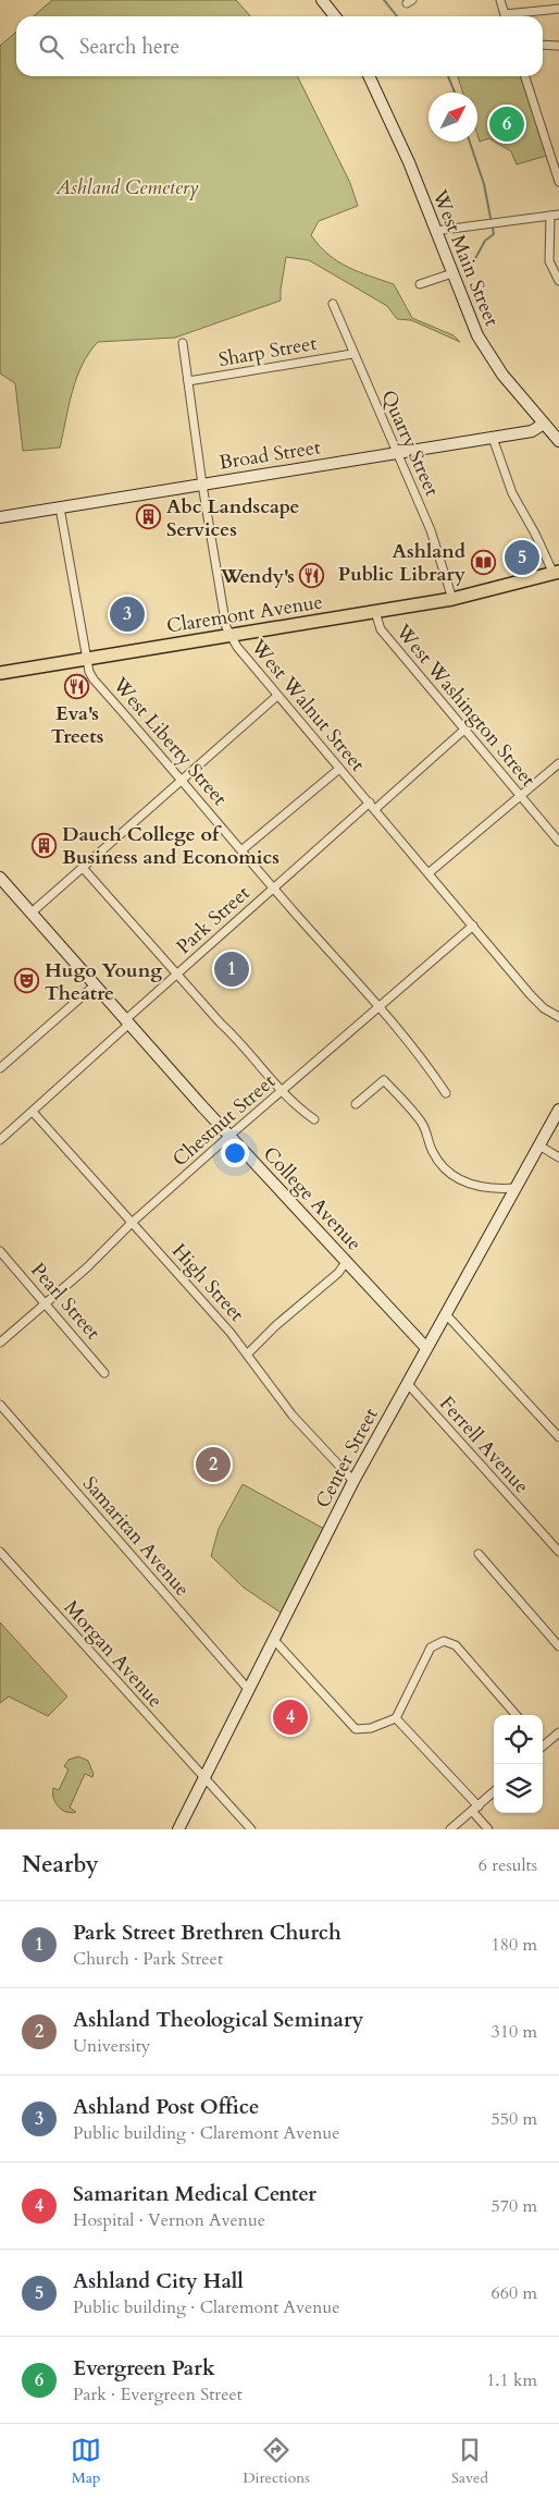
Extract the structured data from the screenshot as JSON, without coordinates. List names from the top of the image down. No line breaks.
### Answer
{"streets":{"main road":["Claremont Avenue"],"street":["West Main Street","Sharp Street","Quarry Street","Broad Street","West Walnut Street","West Washington Street","West Liberty Street","Park Street","Chestnut Street","College Avenue","High Street","Pearl Street","Ferrell Avenue","Center Street","Samaritan Avenue","Morgan Avenue"]},"crossings":[["West Main Street","Broad Street"],["Sharp Street","Quarry Street"],["Sharp Street","West Walnut Street"],["Quarry Street","Broad Street"],["Quarry Street","Claremont Avenue"],["Broad Street","West Walnut Street"],["Broad Street","West Liberty Street"],["Claremont Avenue","West Walnut Street"],["Claremont Avenue","West Washington Street"],["Claremont Avenue","West Liberty Street"],["West Walnut Street","Park Street"],["West Walnut Street","Chestnut Street"],["West Washington Street","Park Street"],["West Liberty Street","Park Street"],["West Liberty Street","Chestnut Street"],["Park Street","College Avenue"],["Park Street","High Street"],["Chestnut Street","College Avenue"],["Chestnut Street","High Street"],["Chestnut Street","Pearl Street"],["College Avenue","Center Street"],["High Street","Center Street"],["Ferrell Avenue","Center Street"],["Center Street","Samaritan Avenue"],["Center Street","Morgan Avenue"]],"parks":["Ashland Cemetery"],"places":{"building":["Abc Landscape Services","Dauch College of Business and Economics"],"library":["Ashland Public Library"],"restaurant":["Wendy's","Eva's Treets"],"theatre":["Hugo Young Theatre"]},"north":"top right","page":{"search":"Search here","pins":["6","5","3","1","2","4"],"heading":["Nearby","6 results"],"list":[{"mark":"1","name":"Park Street Brethren Church","note":"Church · Park Street","value":"180 m"},{"mark":"2","name":"Ashland Theological Seminary","note":"University","value":"310 m"},{"mark":"3","name":"Ashland Post Office","note":"Public building · Claremont Avenue","value":"550 m"},{"mark":"4","name":"Samaritan Medical Center","note":"Hospital · Vernon Avenue","value":"570 m"},{"mark":"5","name":"Ashland City Hall","note":"Public building · Claremont Avenue","value":"660 m"},{"mark":"6","name":"Evergreen Park","note":"Park · Evergreen Street","value":"1.1 km"}],"nav":["Map","Directions","Saved"]}}
